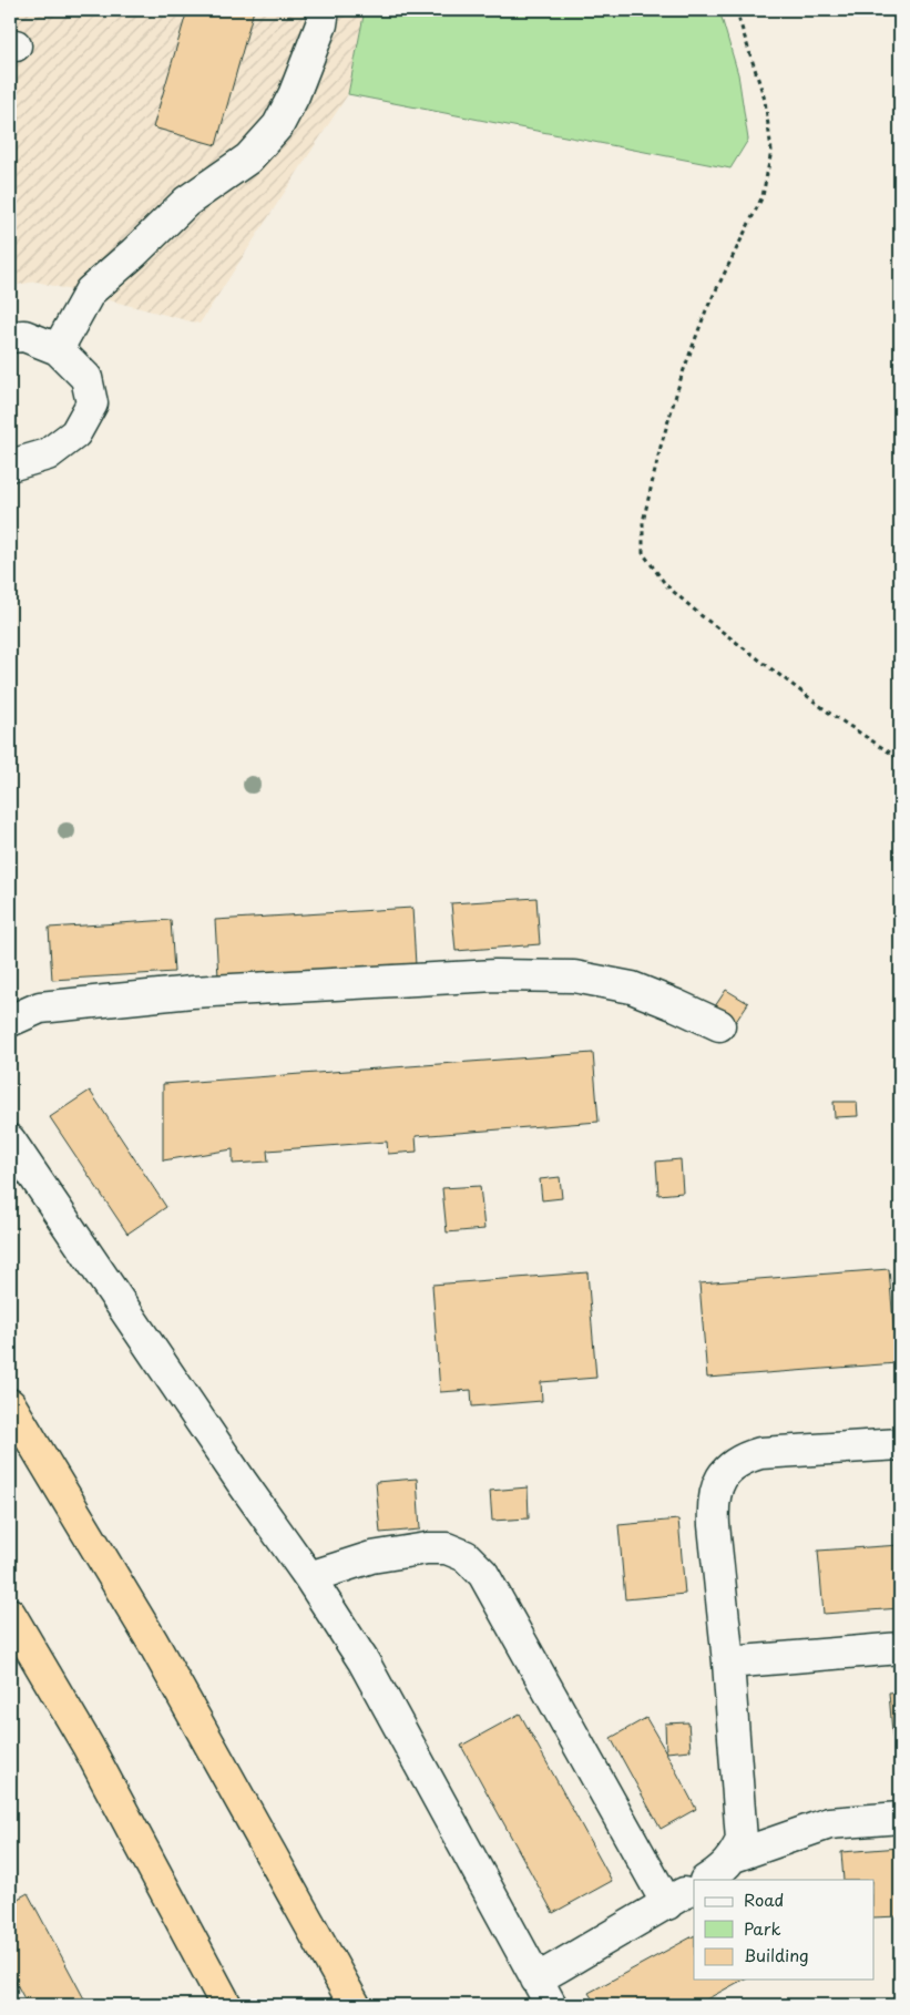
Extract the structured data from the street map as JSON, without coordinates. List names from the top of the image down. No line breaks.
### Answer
{"legend":["Road","Park","Building"]}
